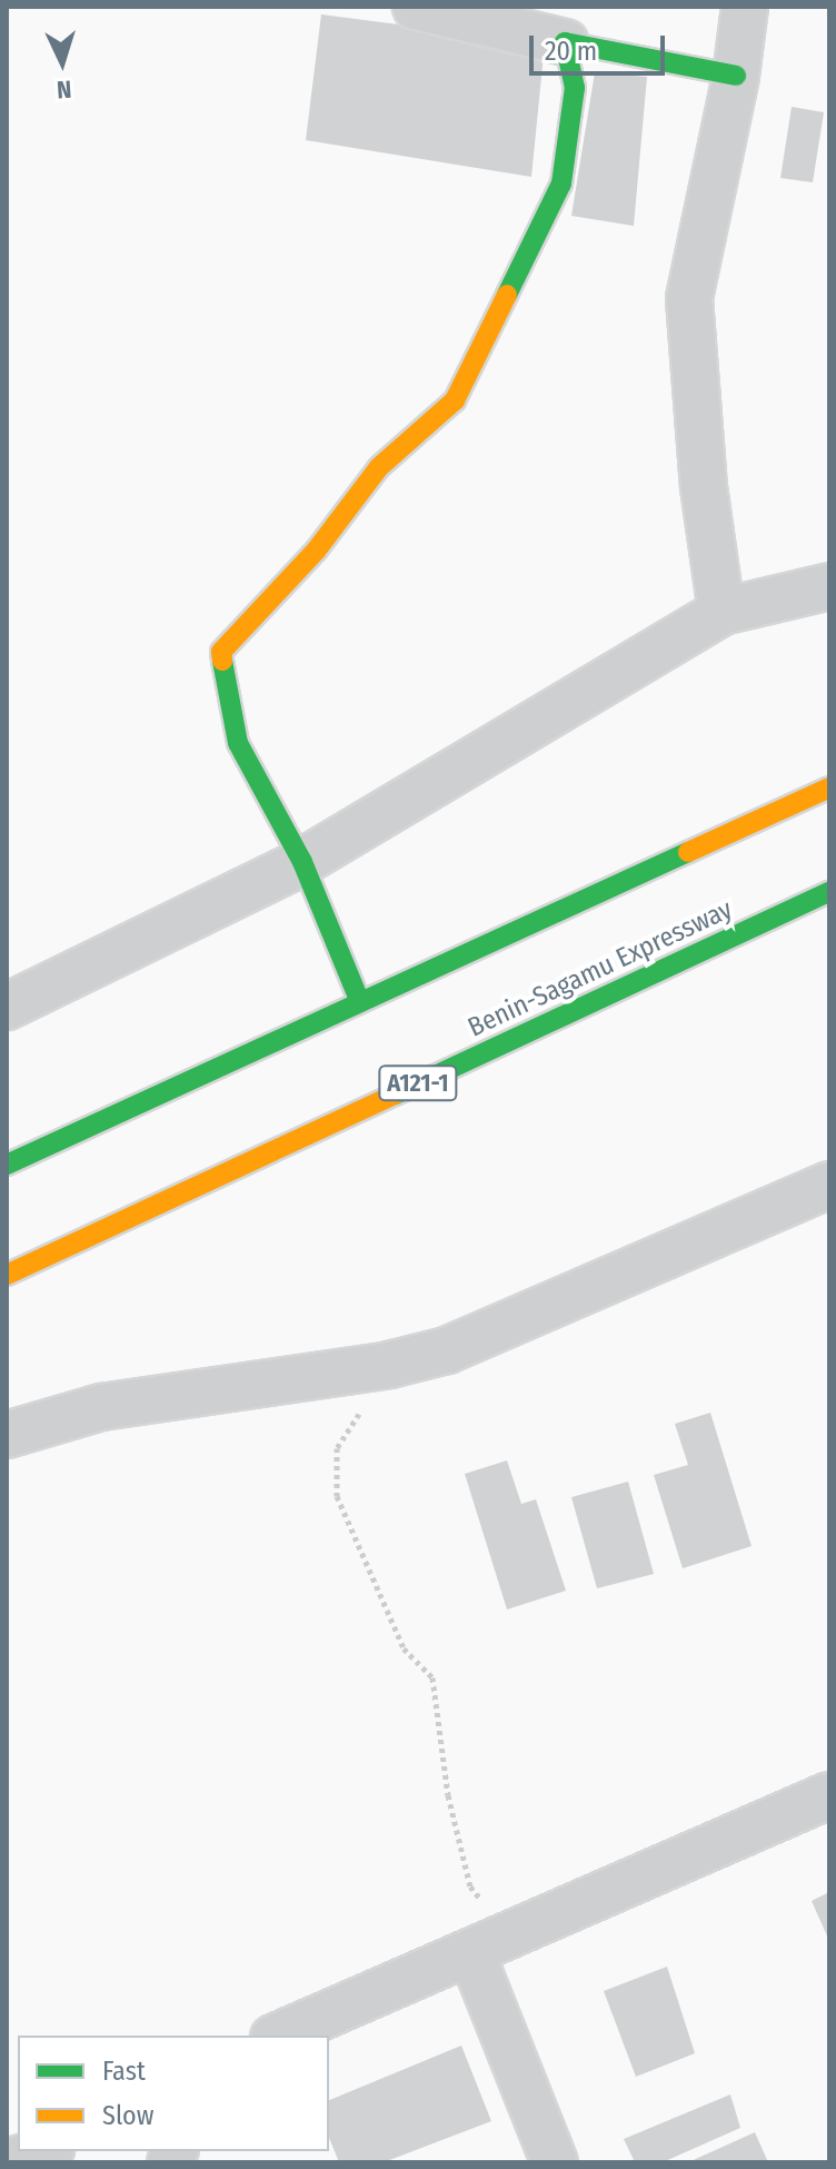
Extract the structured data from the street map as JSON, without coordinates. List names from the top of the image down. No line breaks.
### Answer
{"streets":{"main road":["Benin-Sagamu Expressway","A121-1"]},"legend":["Fast","Slow"],"scale_bar":"20 m","north":"bottom"}
